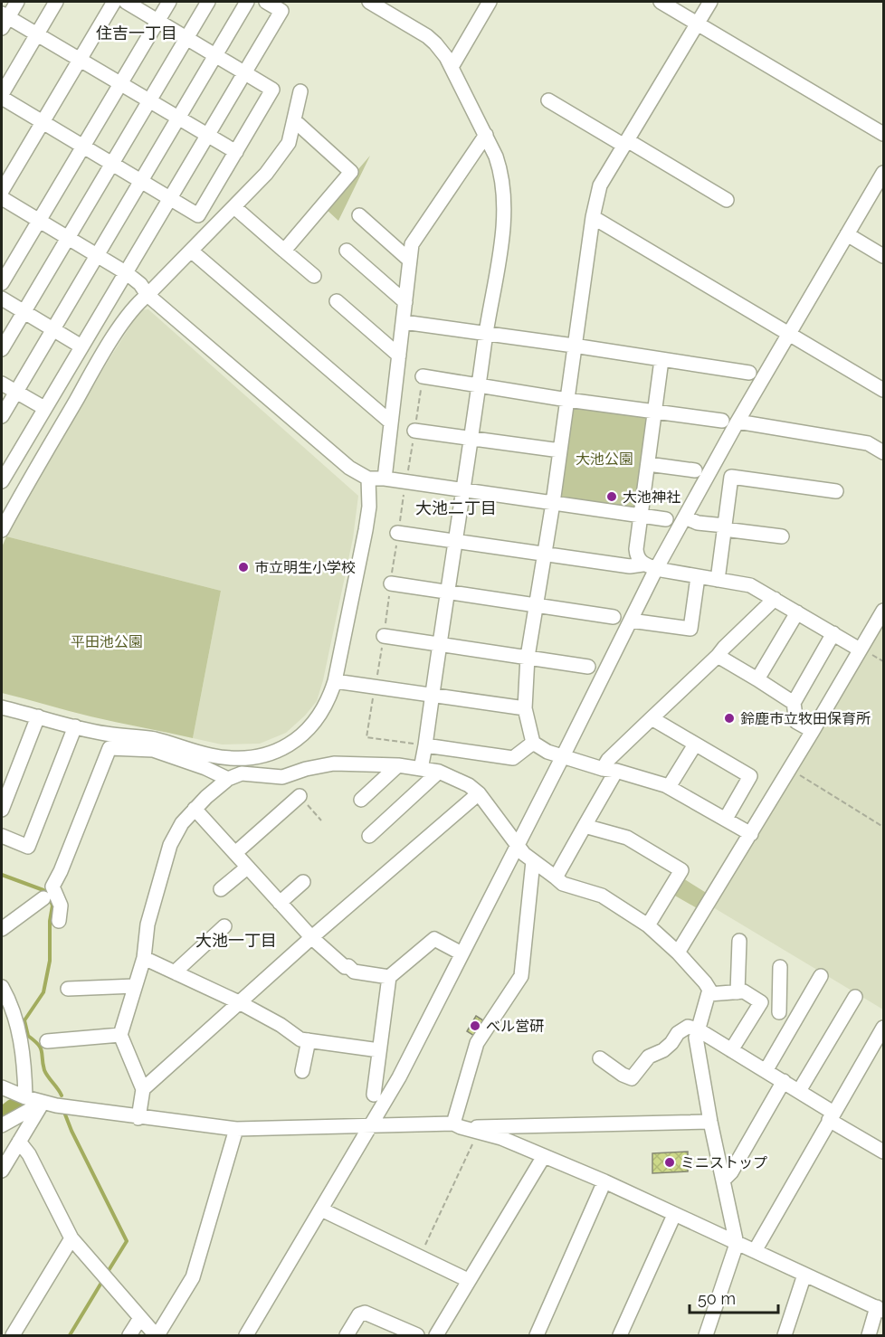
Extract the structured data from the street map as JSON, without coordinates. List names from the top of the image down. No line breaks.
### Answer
{"districts":["住吉一丁目","大池二丁目","大池一丁目"],"parks":["大池公園","平田池公園"],"places":["大池神社","市立明生小学校","鈴鹿市立牧田保育所","べル営研","ミニストップ"],"scale_bar":"50 m"}
